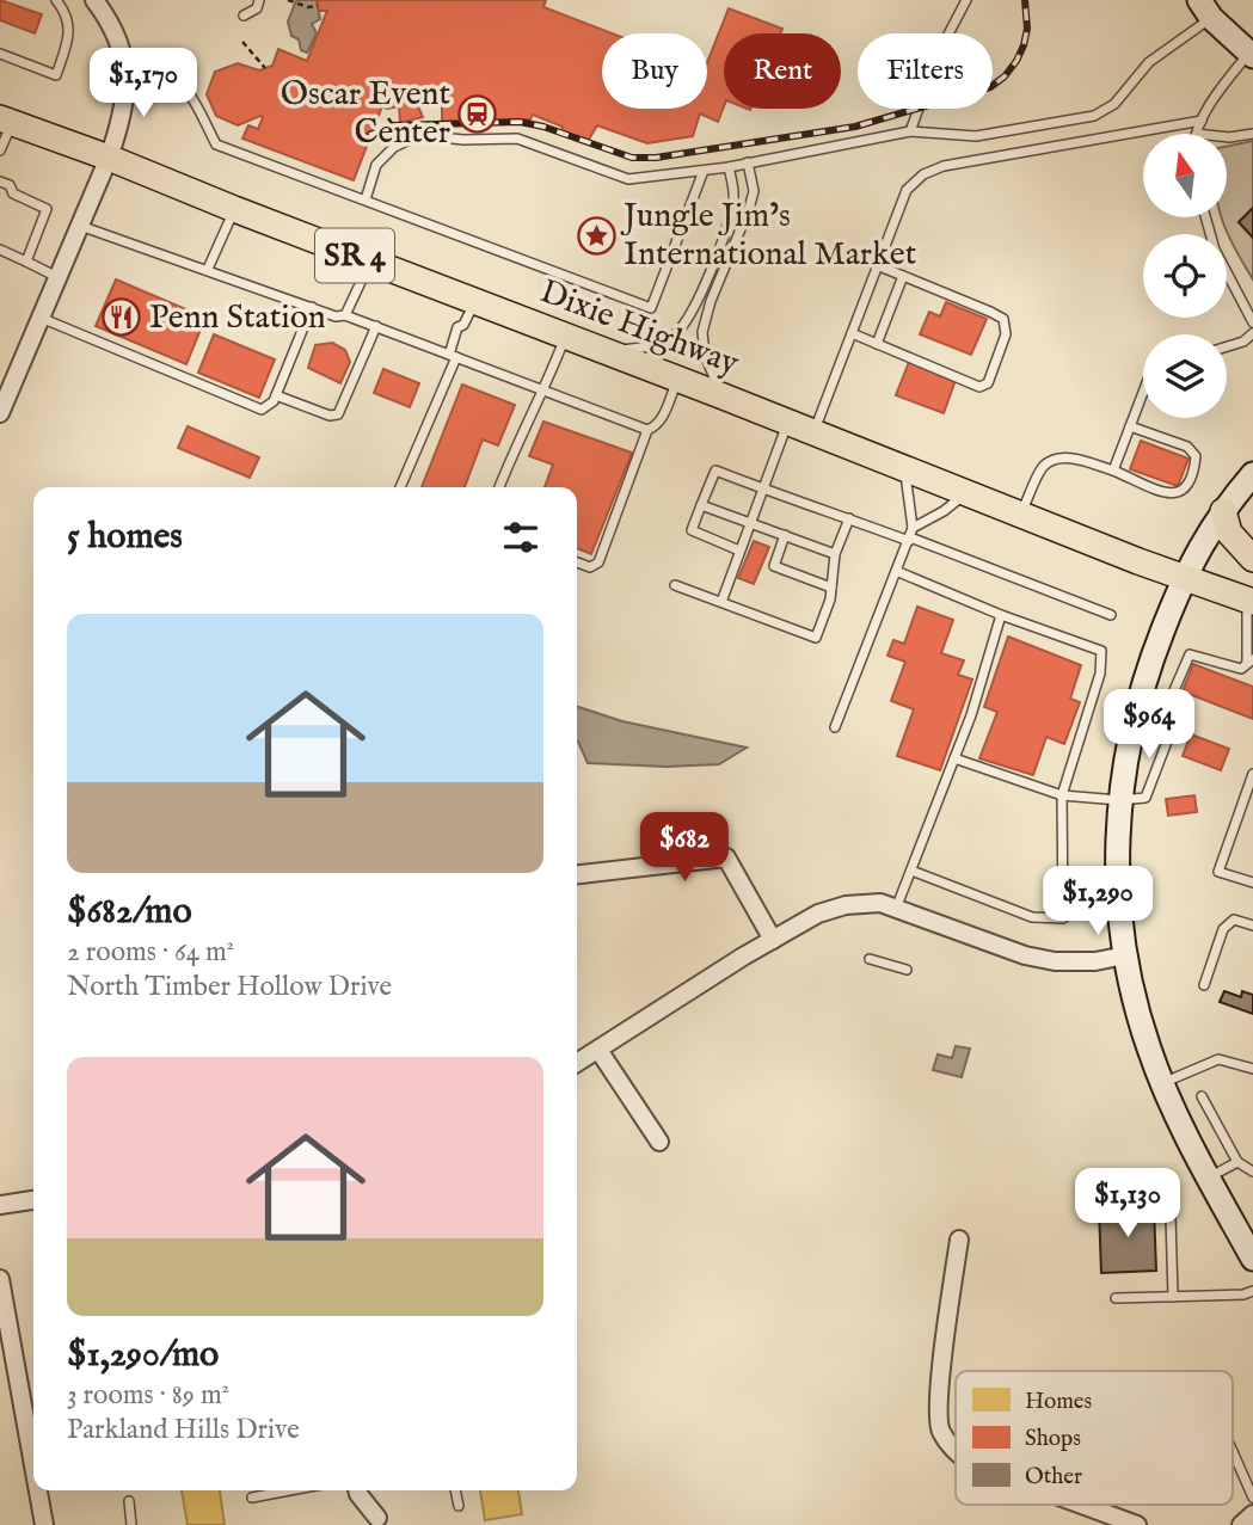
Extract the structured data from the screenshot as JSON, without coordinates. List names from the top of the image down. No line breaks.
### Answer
{"streets":{"main road":["SR 4","Dixie Highway"]},"places":{"station":["Oscar Event Center"],"place":["Jungle Jim’s International Market"],"restaurant":["Penn Station"]},"legend":["Homes","Shops","Other"],"north":"top","page":{"chip":["Buy","Rent","Filters"],"price":["$1,170","$964","$682","$1,290","$1,130"],"heading":"5 homes","list":[{"name":"$682/mo","note":"2 rooms · 64 m² · North Timber Hollow Drive"},{"name":"$1,290/mo","note":"3 rooms · 89 m² · Parkland Hills Drive"}]}}
